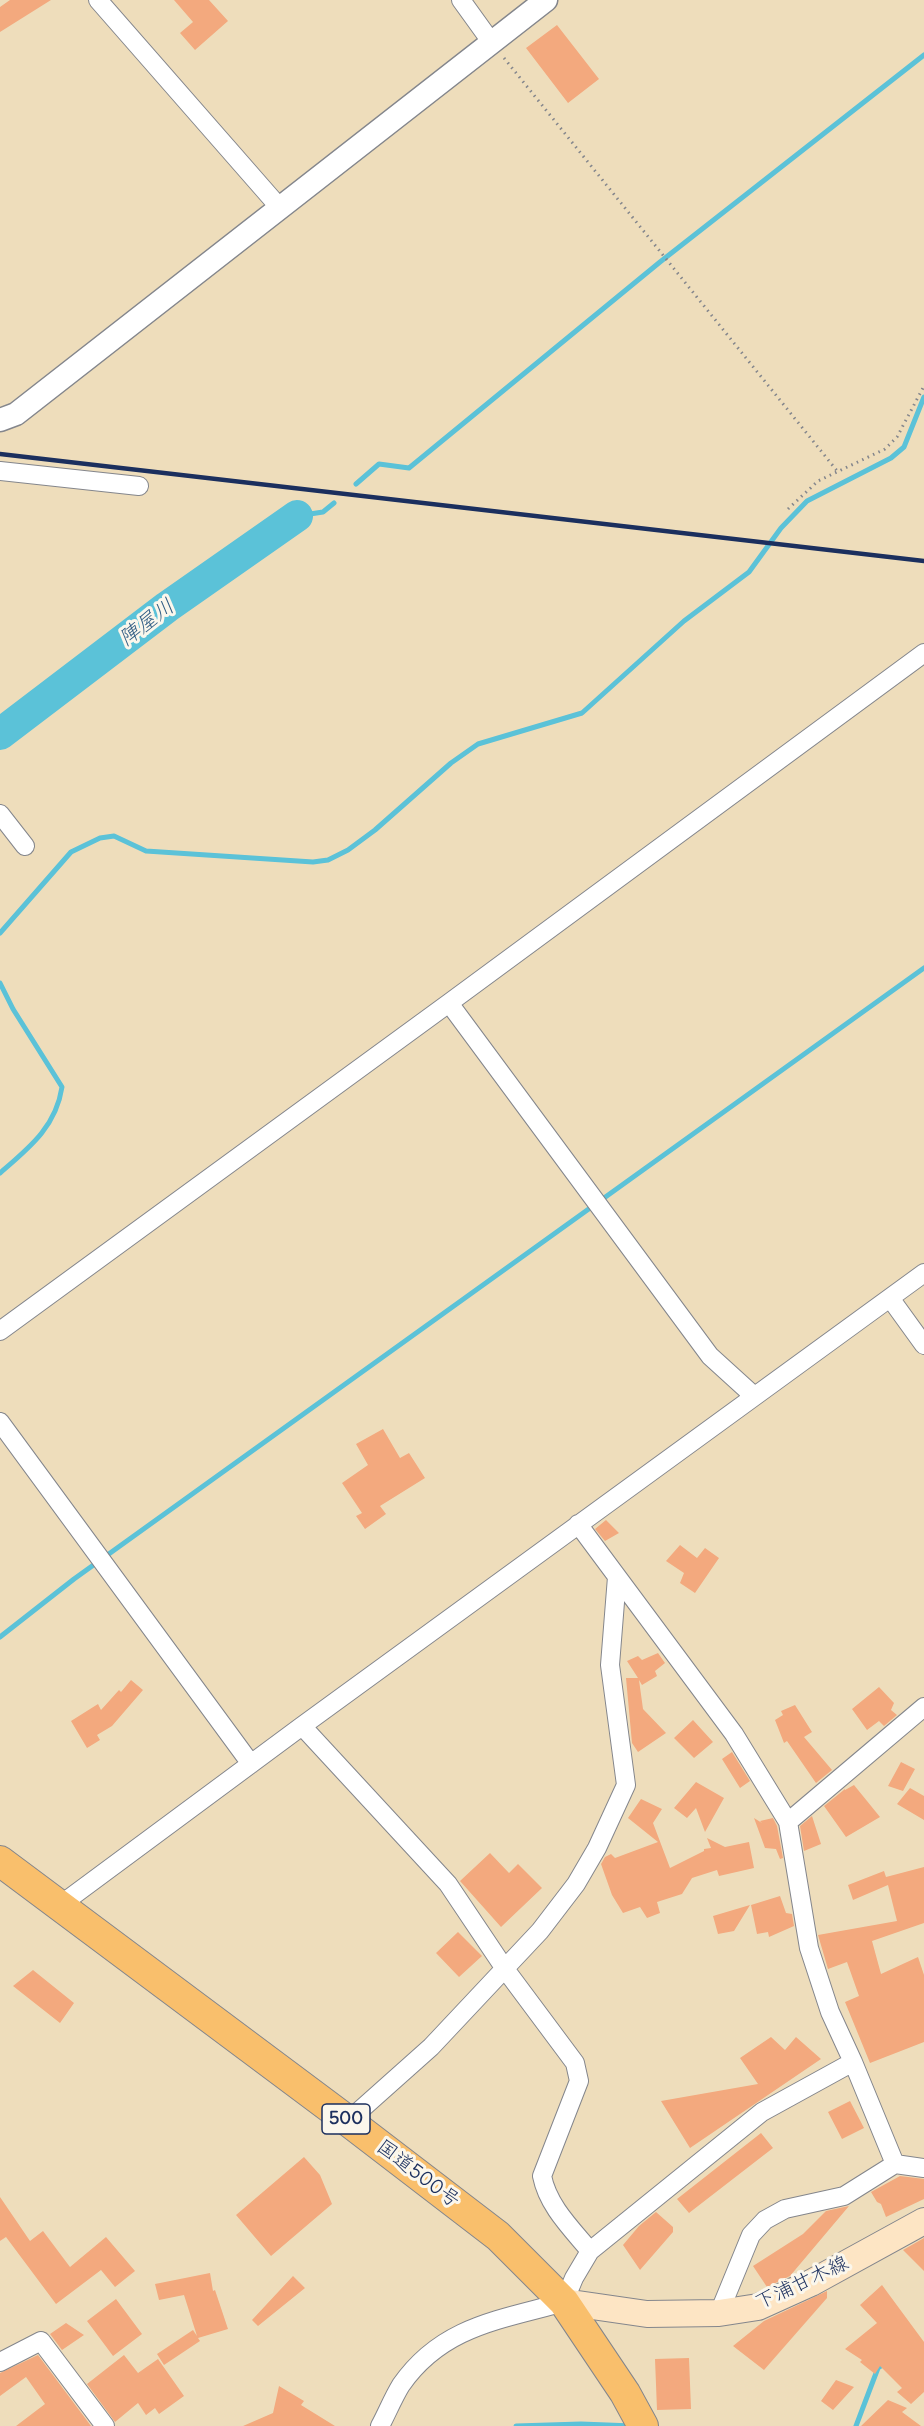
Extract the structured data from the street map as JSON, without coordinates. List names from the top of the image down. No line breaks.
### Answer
{"streets":{"highway":["500","国道500号"],"main road":["下浦甘木線"]},"crossings":[["国道500号","下浦甘木線"]],"water":["陣屋川"]}
